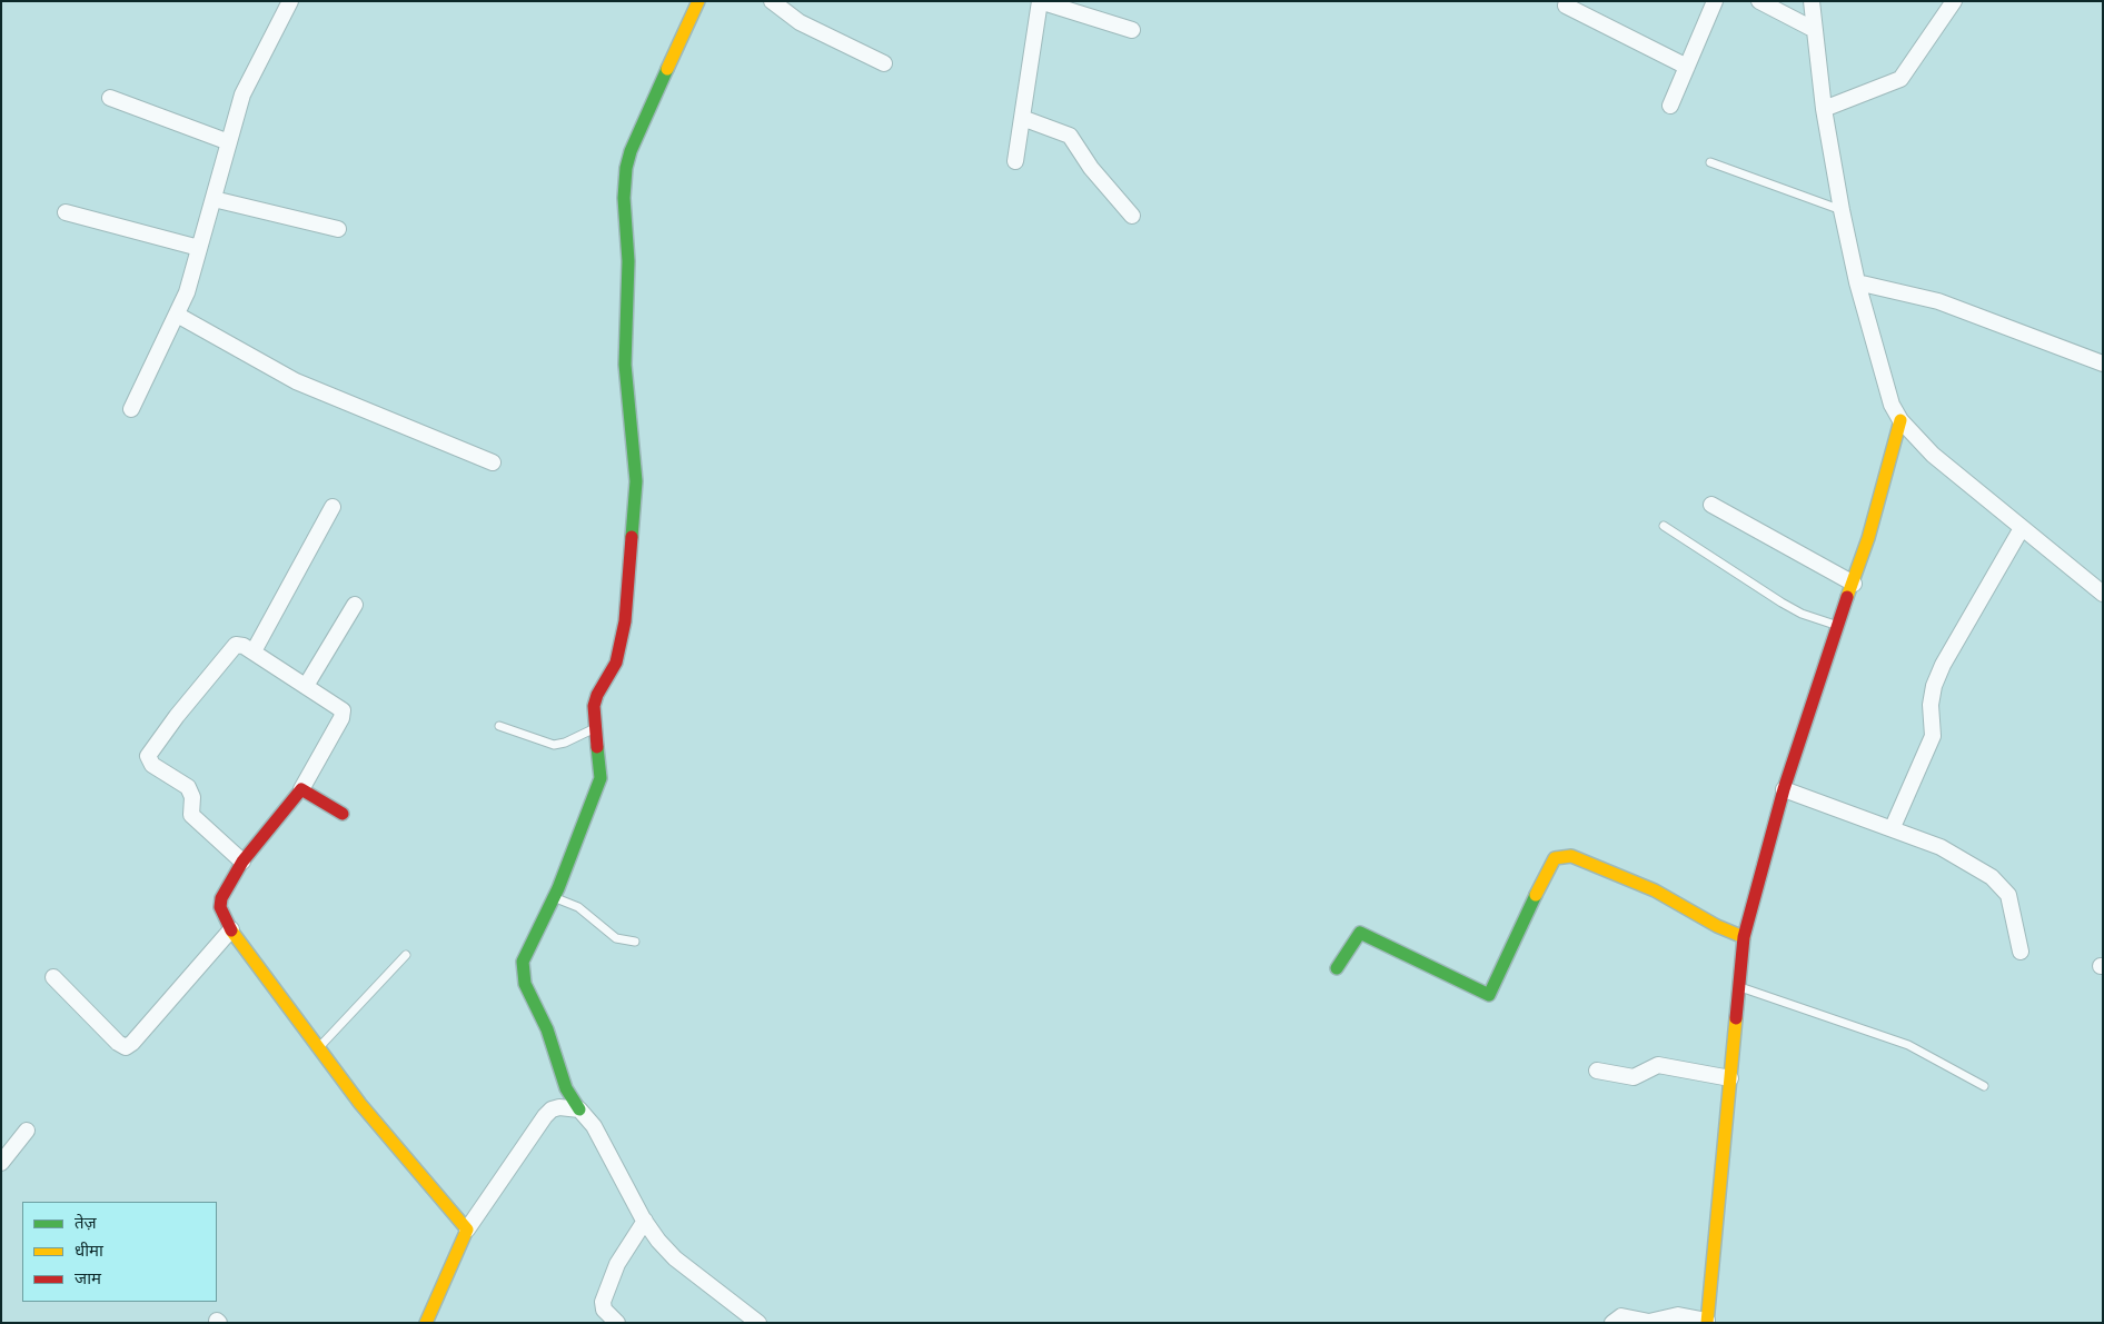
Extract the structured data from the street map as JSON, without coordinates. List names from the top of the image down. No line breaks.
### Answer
{"legend":["तेज़","धीमा","जाम"]}
